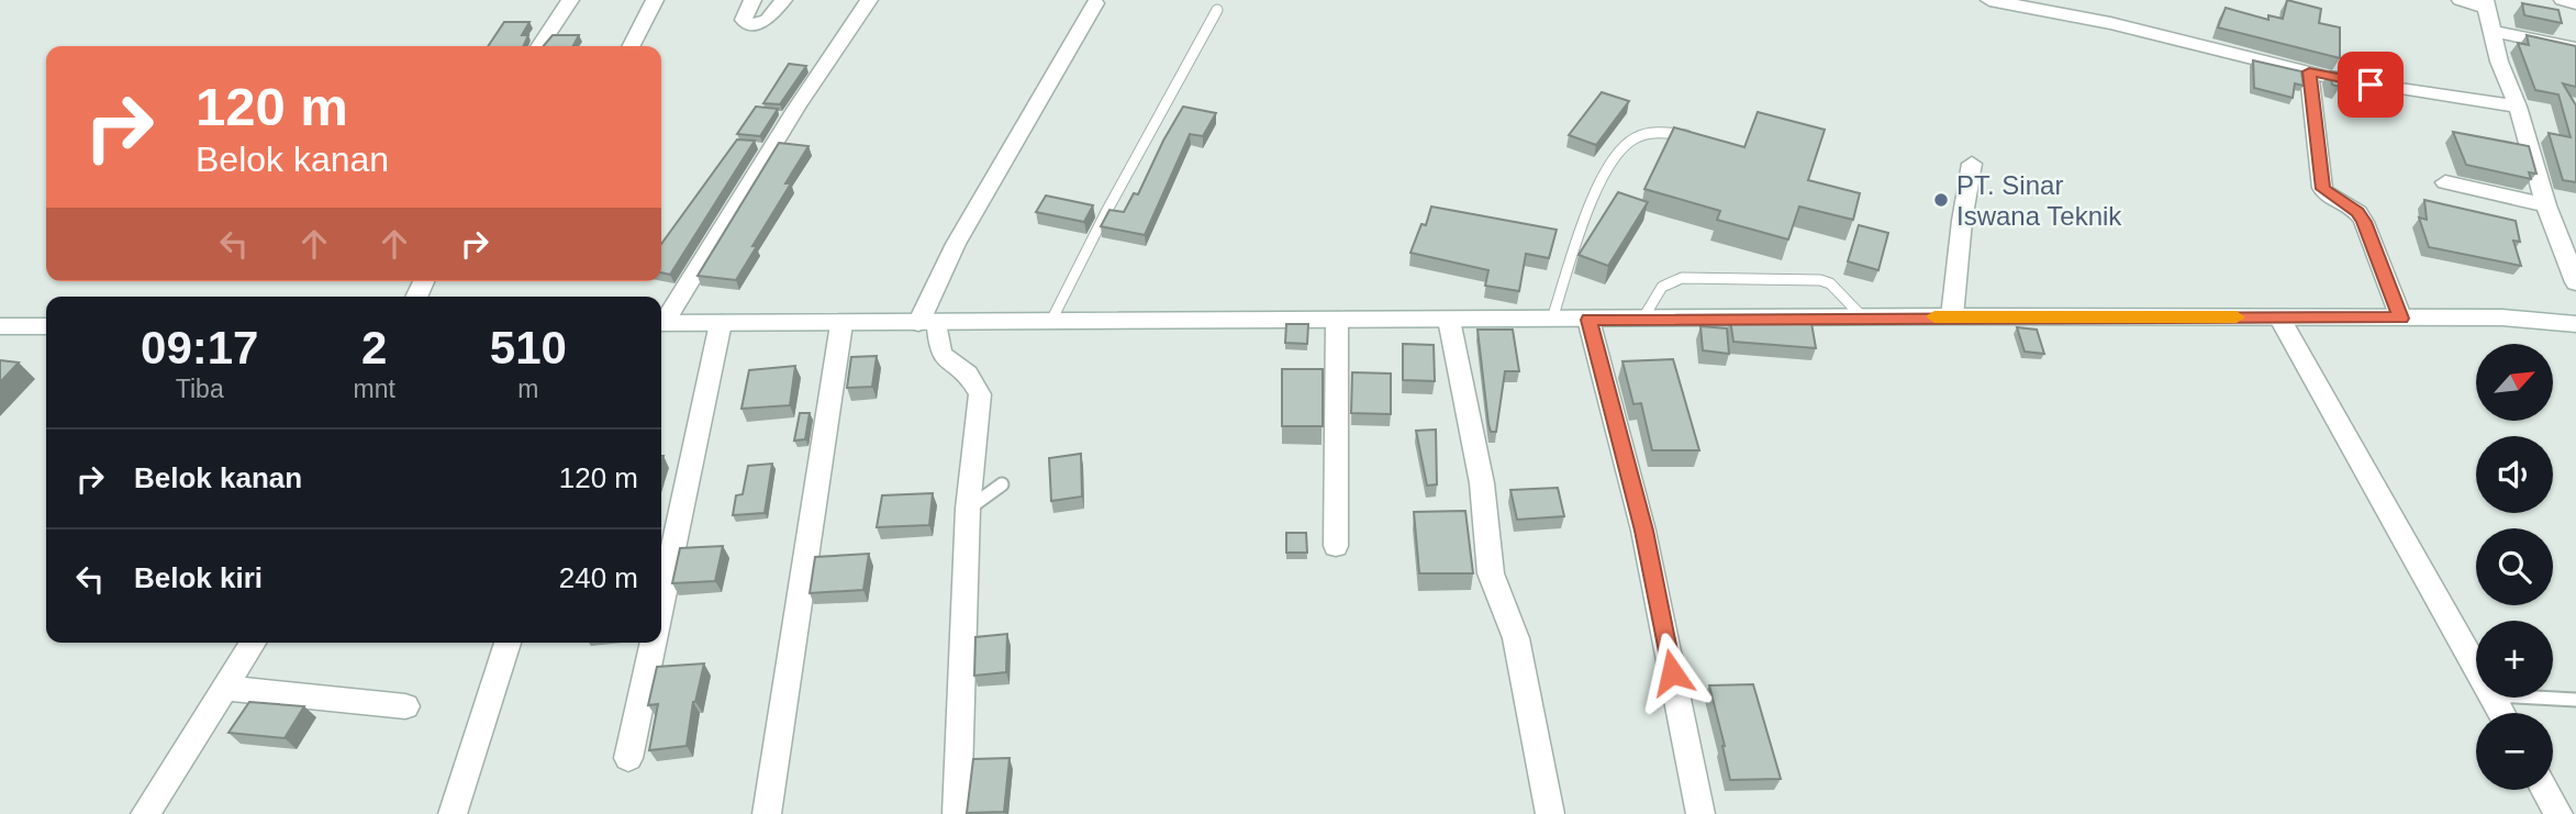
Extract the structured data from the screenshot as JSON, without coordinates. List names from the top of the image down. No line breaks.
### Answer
{"places":["PT. Sinar Iswana Teknik"],"north":"top right","page":{"turn":["120 m","Belok kanan"],"eta":["09:17","Tiba","2","mnt","510","m"],"map_buttons":["+","−"],"list":[{"name":"Belok kanan","value":"120 m"},{"name":"Belok kiri","value":"240 m"}]}}
